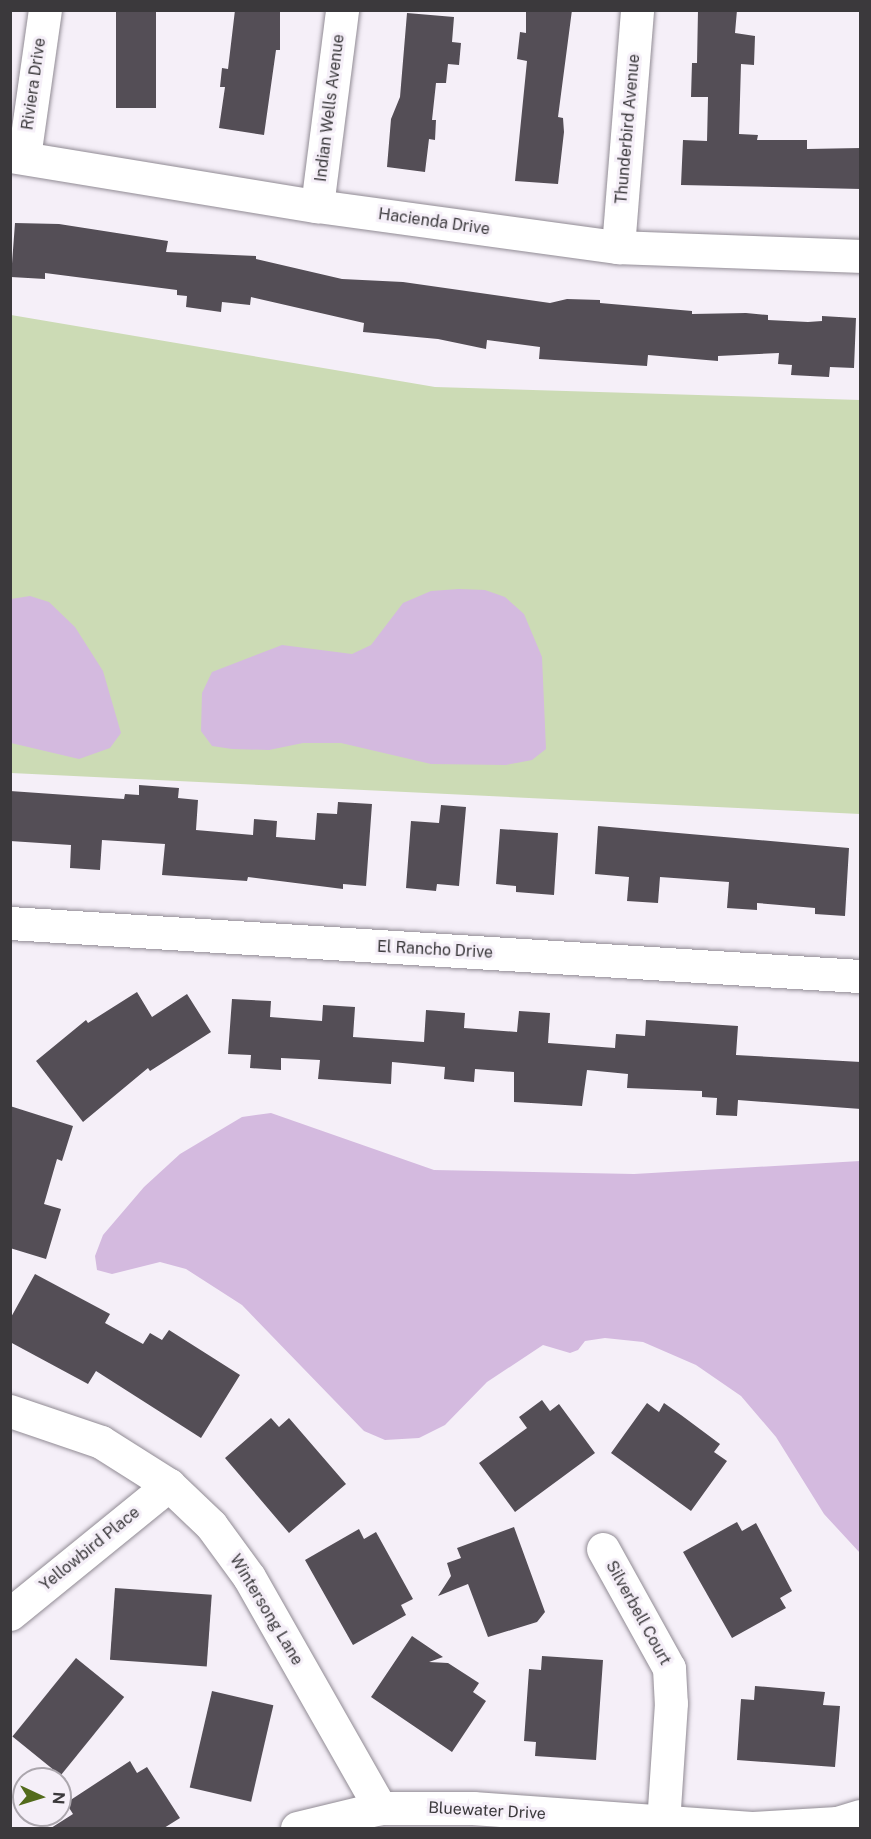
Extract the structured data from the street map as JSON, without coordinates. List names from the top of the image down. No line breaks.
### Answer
{"streets":{"street":["Riviera Drive","Indian Wells Avenue","Thunderbird Avenue","Hacienda Drive","El Rancho Drive","Yellowbird Place","Wintersong Lane","Silverbell Court","Bluewater Drive"]},"crossings":[["Riviera Drive","Hacienda Drive"],["Indian Wells Avenue","Hacienda Drive"],["Thunderbird Avenue","Hacienda Drive"],["Yellowbird Place","Wintersong Lane"],["Wintersong Lane","Bluewater Drive"],["Silverbell Court","Bluewater Drive"]],"north":"right"}
